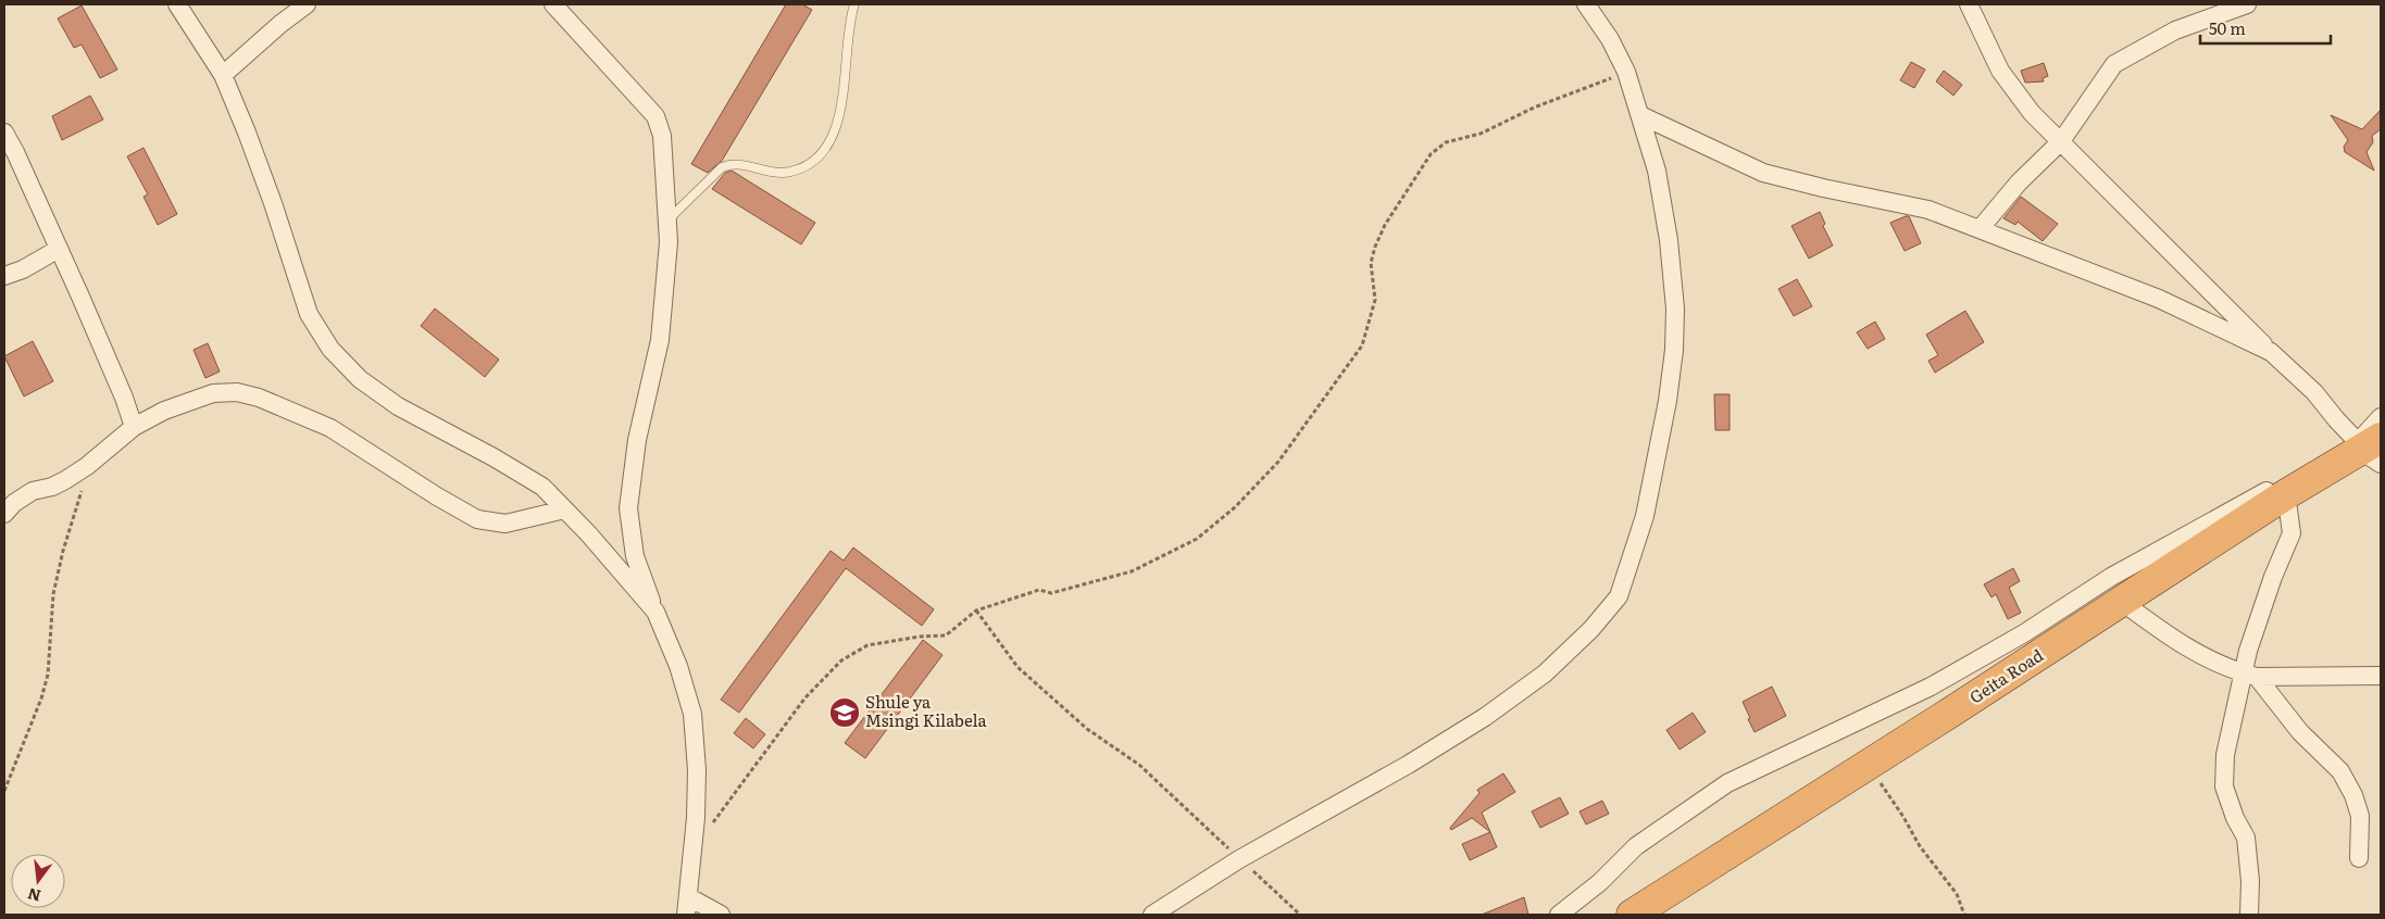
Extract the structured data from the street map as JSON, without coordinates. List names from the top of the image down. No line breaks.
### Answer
{"streets":{"highway":["Geita Road"]},"places":{"school or university":["Shule ya Msingi Kilabela"]},"scale_bar":"50 m","north":"bottom"}
